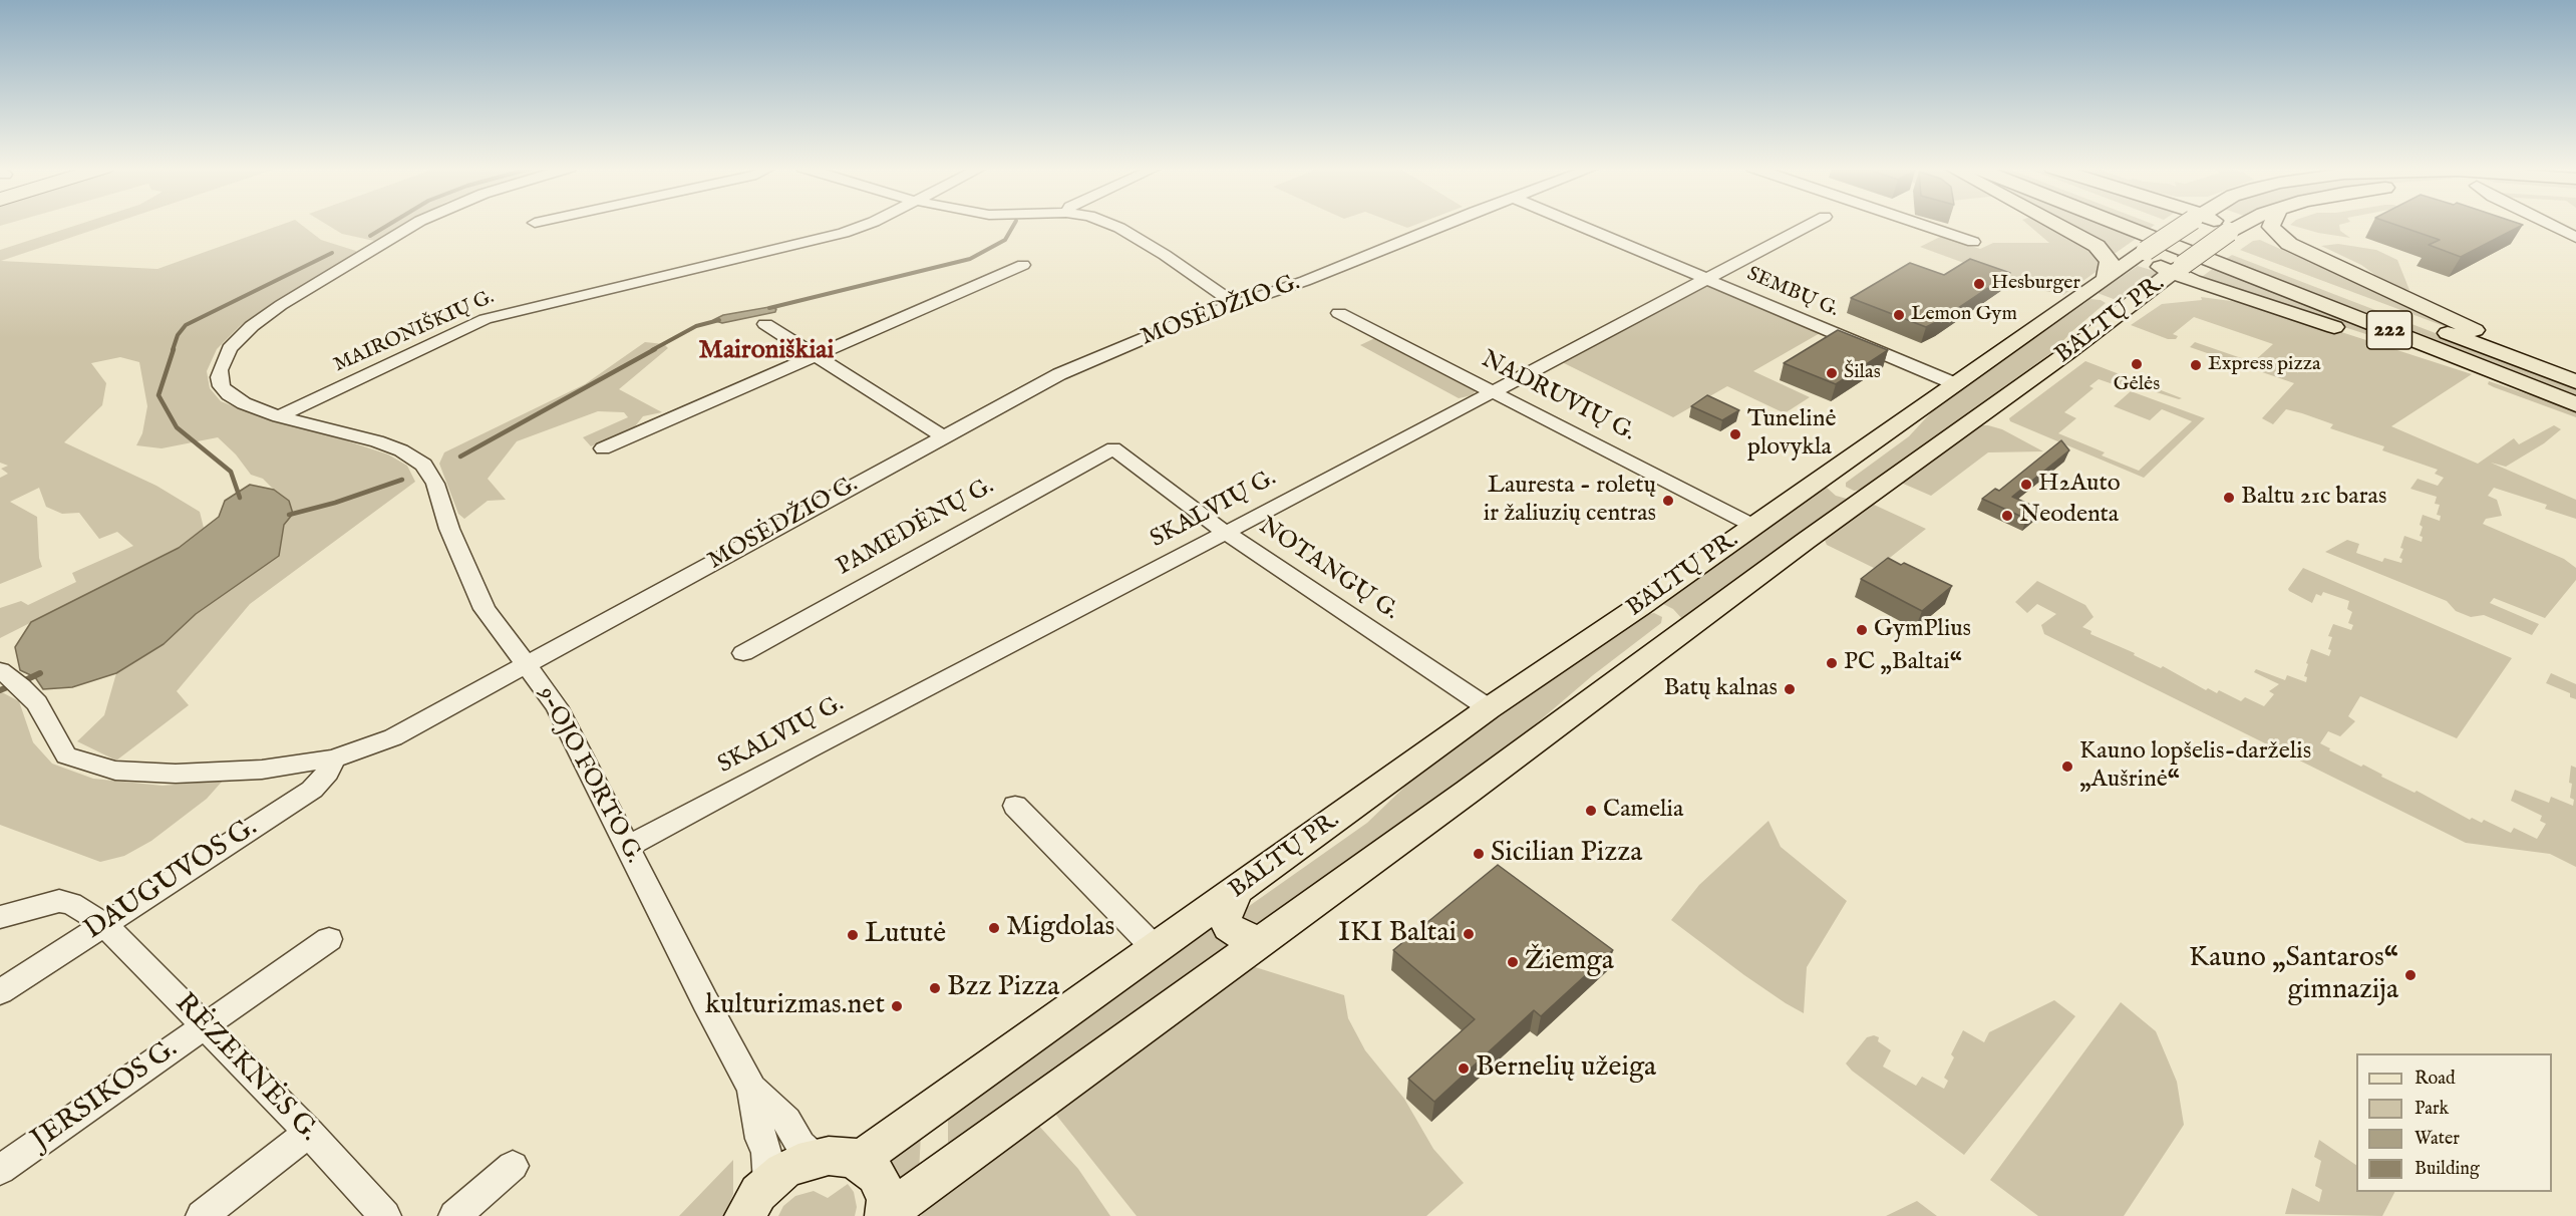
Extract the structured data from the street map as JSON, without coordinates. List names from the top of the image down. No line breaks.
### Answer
{"streets":{"main road":["BALTŲ PR.","222"],"street":["SEMBŲ G.","MOSĖDŽIO G.","MAIRONIŠKIŲ G.","NADRUVIŲ G.","SKALVIŲ G.","PAMEDĖNŲ G.","NOTANGŲ G.","9-OJO FORTO G.","DAUGUVOS G.","RĖZEKNĖS G.","JERSIKOS G."]},"crossings":[["SEMBŲ G.","BALTŲ PR."],["SEMBŲ G.","SKALVIŲ G."],["MOSĖDŽIO G.","9-OJO FORTO G."],["MOSĖDŽIO G.","DAUGUVOS G."],["BALTŲ PR.","NADRUVIŲ G."],["BALTŲ PR.","NOTANGŲ G."],["MAIRONIŠKIŲ G.","9-OJO FORTO G."],["NADRUVIŲ G.","SKALVIŲ G."],["SKALVIŲ G.","NOTANGŲ G."],["SKALVIŲ G.","9-OJO FORTO G."],["PAMEDĖNŲ G.","NOTANGŲ G."],["DAUGUVOS G.","RĖZEKNĖS G."],["RĖZEKNĖS G.","JERSIKOS G."]],"districts":["Maironiškiai"],"places":["Hesburger","Lemon Gym","Gėlės","Express pizza","Šilas","Tunelinė plovykla","H2Auto","Baltu 21c baras","Lauresta - roletų ir žaliuzių centras","Neodenta","GymPlius","PC „Baltai“","Batų kalnas","Kauno lopšelis-darželis „Aušrinė“","Camelia","Sicilian Pizza","Migdolas","IKI Baltai","Lututė","Žiemga","Kauno „Santaros“ gimnazija","Bzz Pizza","kulturizmas.net","Bernelių užeiga"],"legend":["Road","Park","Water","Building"]}
